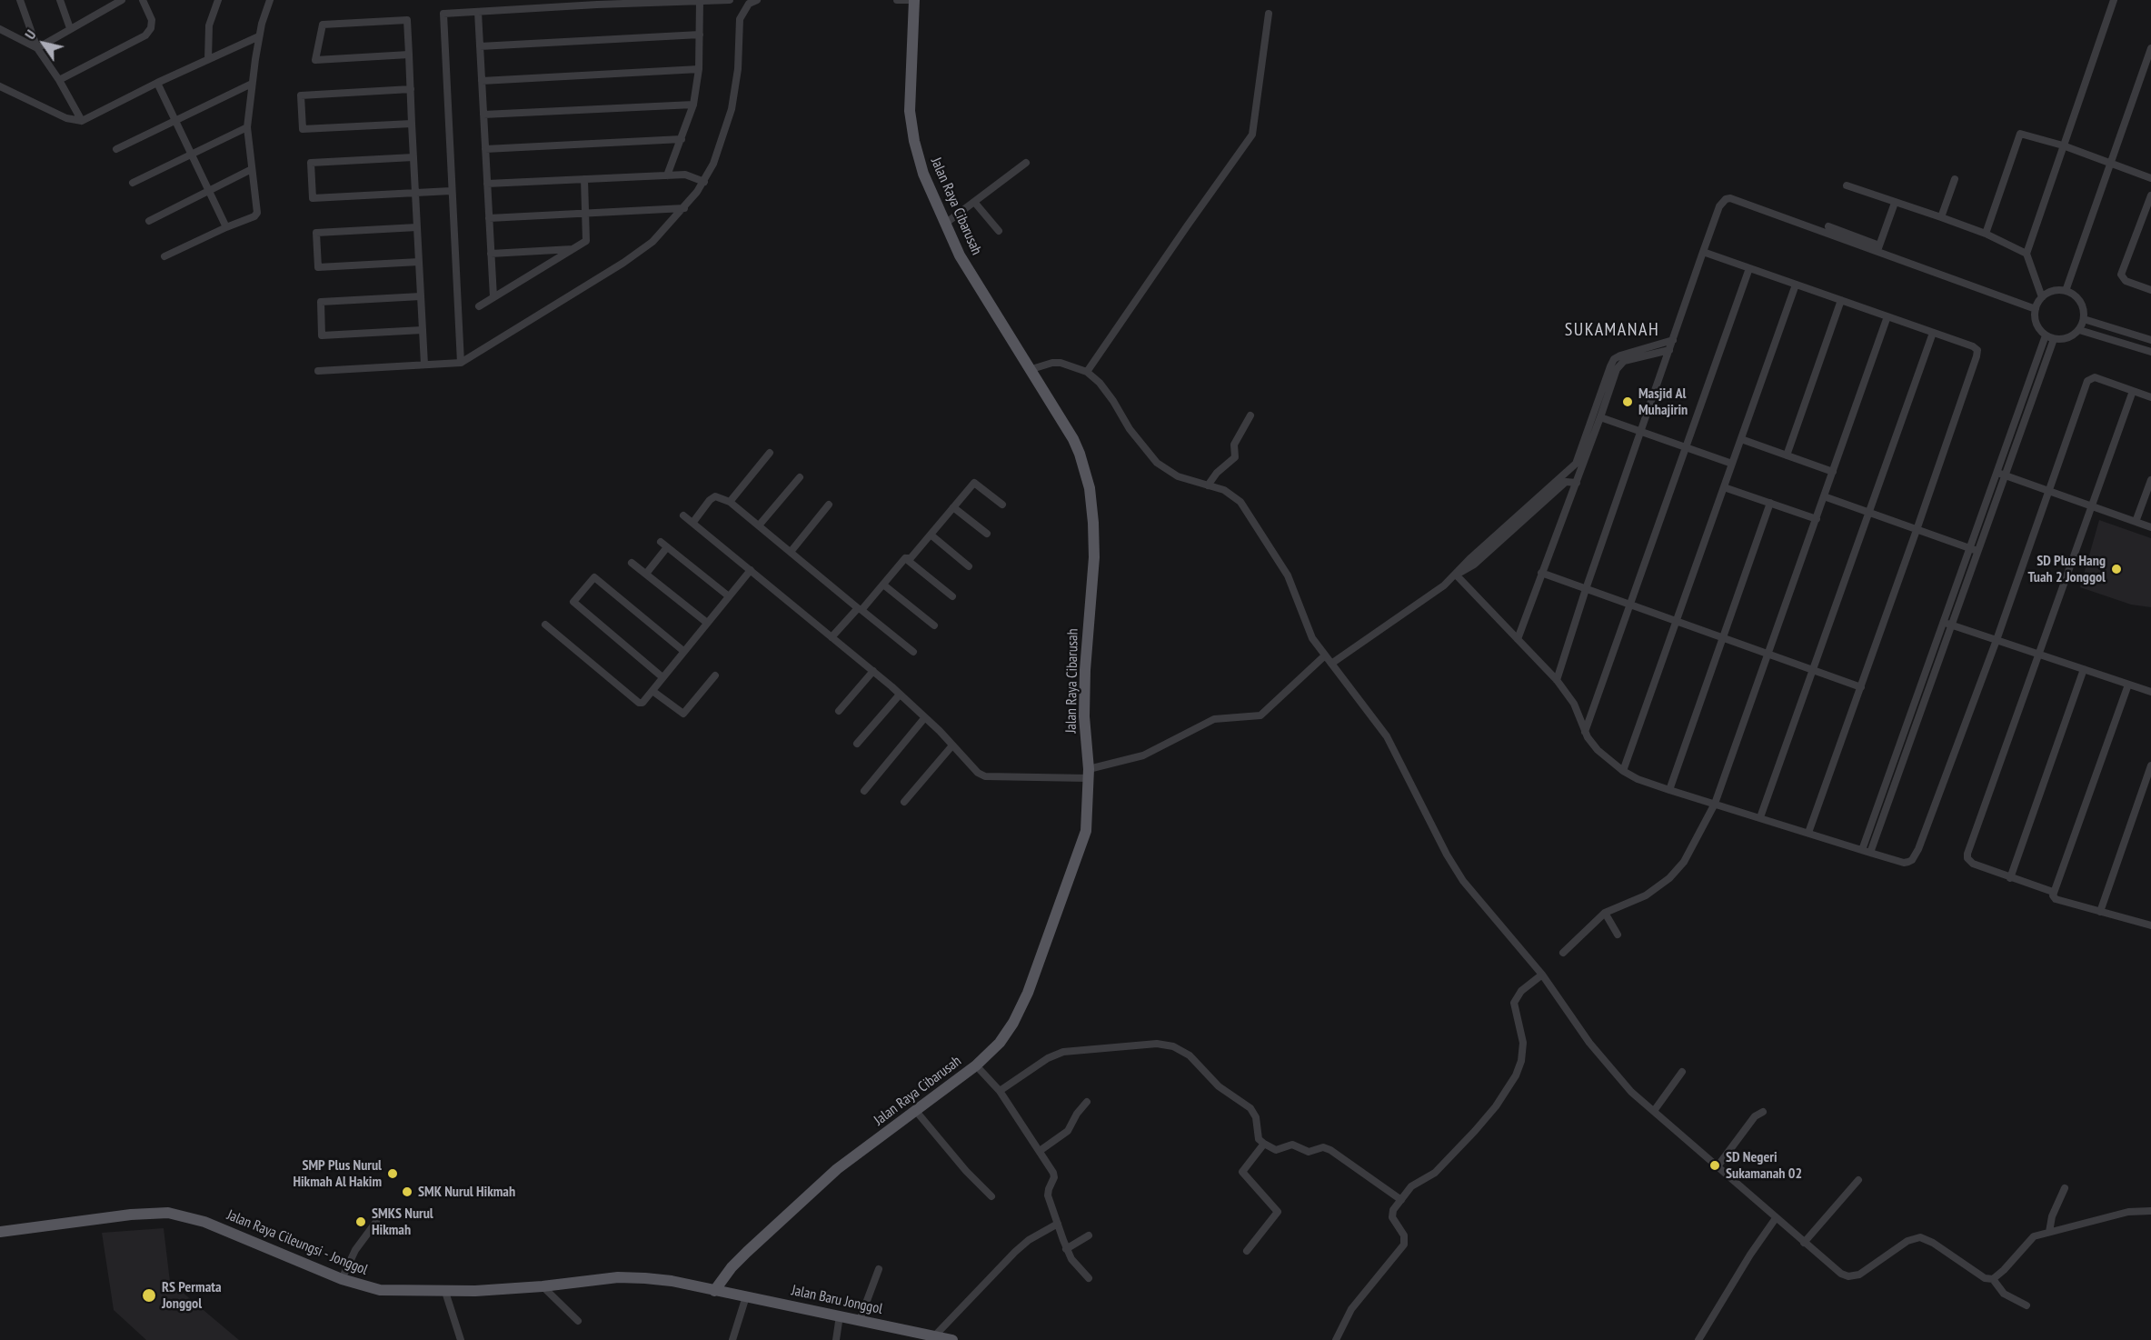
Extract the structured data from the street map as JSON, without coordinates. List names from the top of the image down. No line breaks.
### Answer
{"streets":{"main road":["Jalan Raya Cibarusah","Jalan Raya Cileungsi - Jonggol","Jalan Baru Jonggol"]},"crossings":[["Jalan Raya Cibarusah","Jalan Raya Cileungsi - Jonggol"],["Jalan Raya Cibarusah","Jalan Baru Jonggol"],["Jalan Raya Cileungsi - Jonggol","Jalan Baru Jonggol"]],"districts":["SUKAMANAH"],"places":["Masjid Al Muhajirin","SD Plus Hang Tuah 2 Jonggol","SD Negeri Sukamanah 02","SMP Plus Nurul Hikmah Al Hakim","SMK Nurul Hikmah","SMKS Nurul Hikmah","RS Permata Jonggol"],"north":"top left"}
